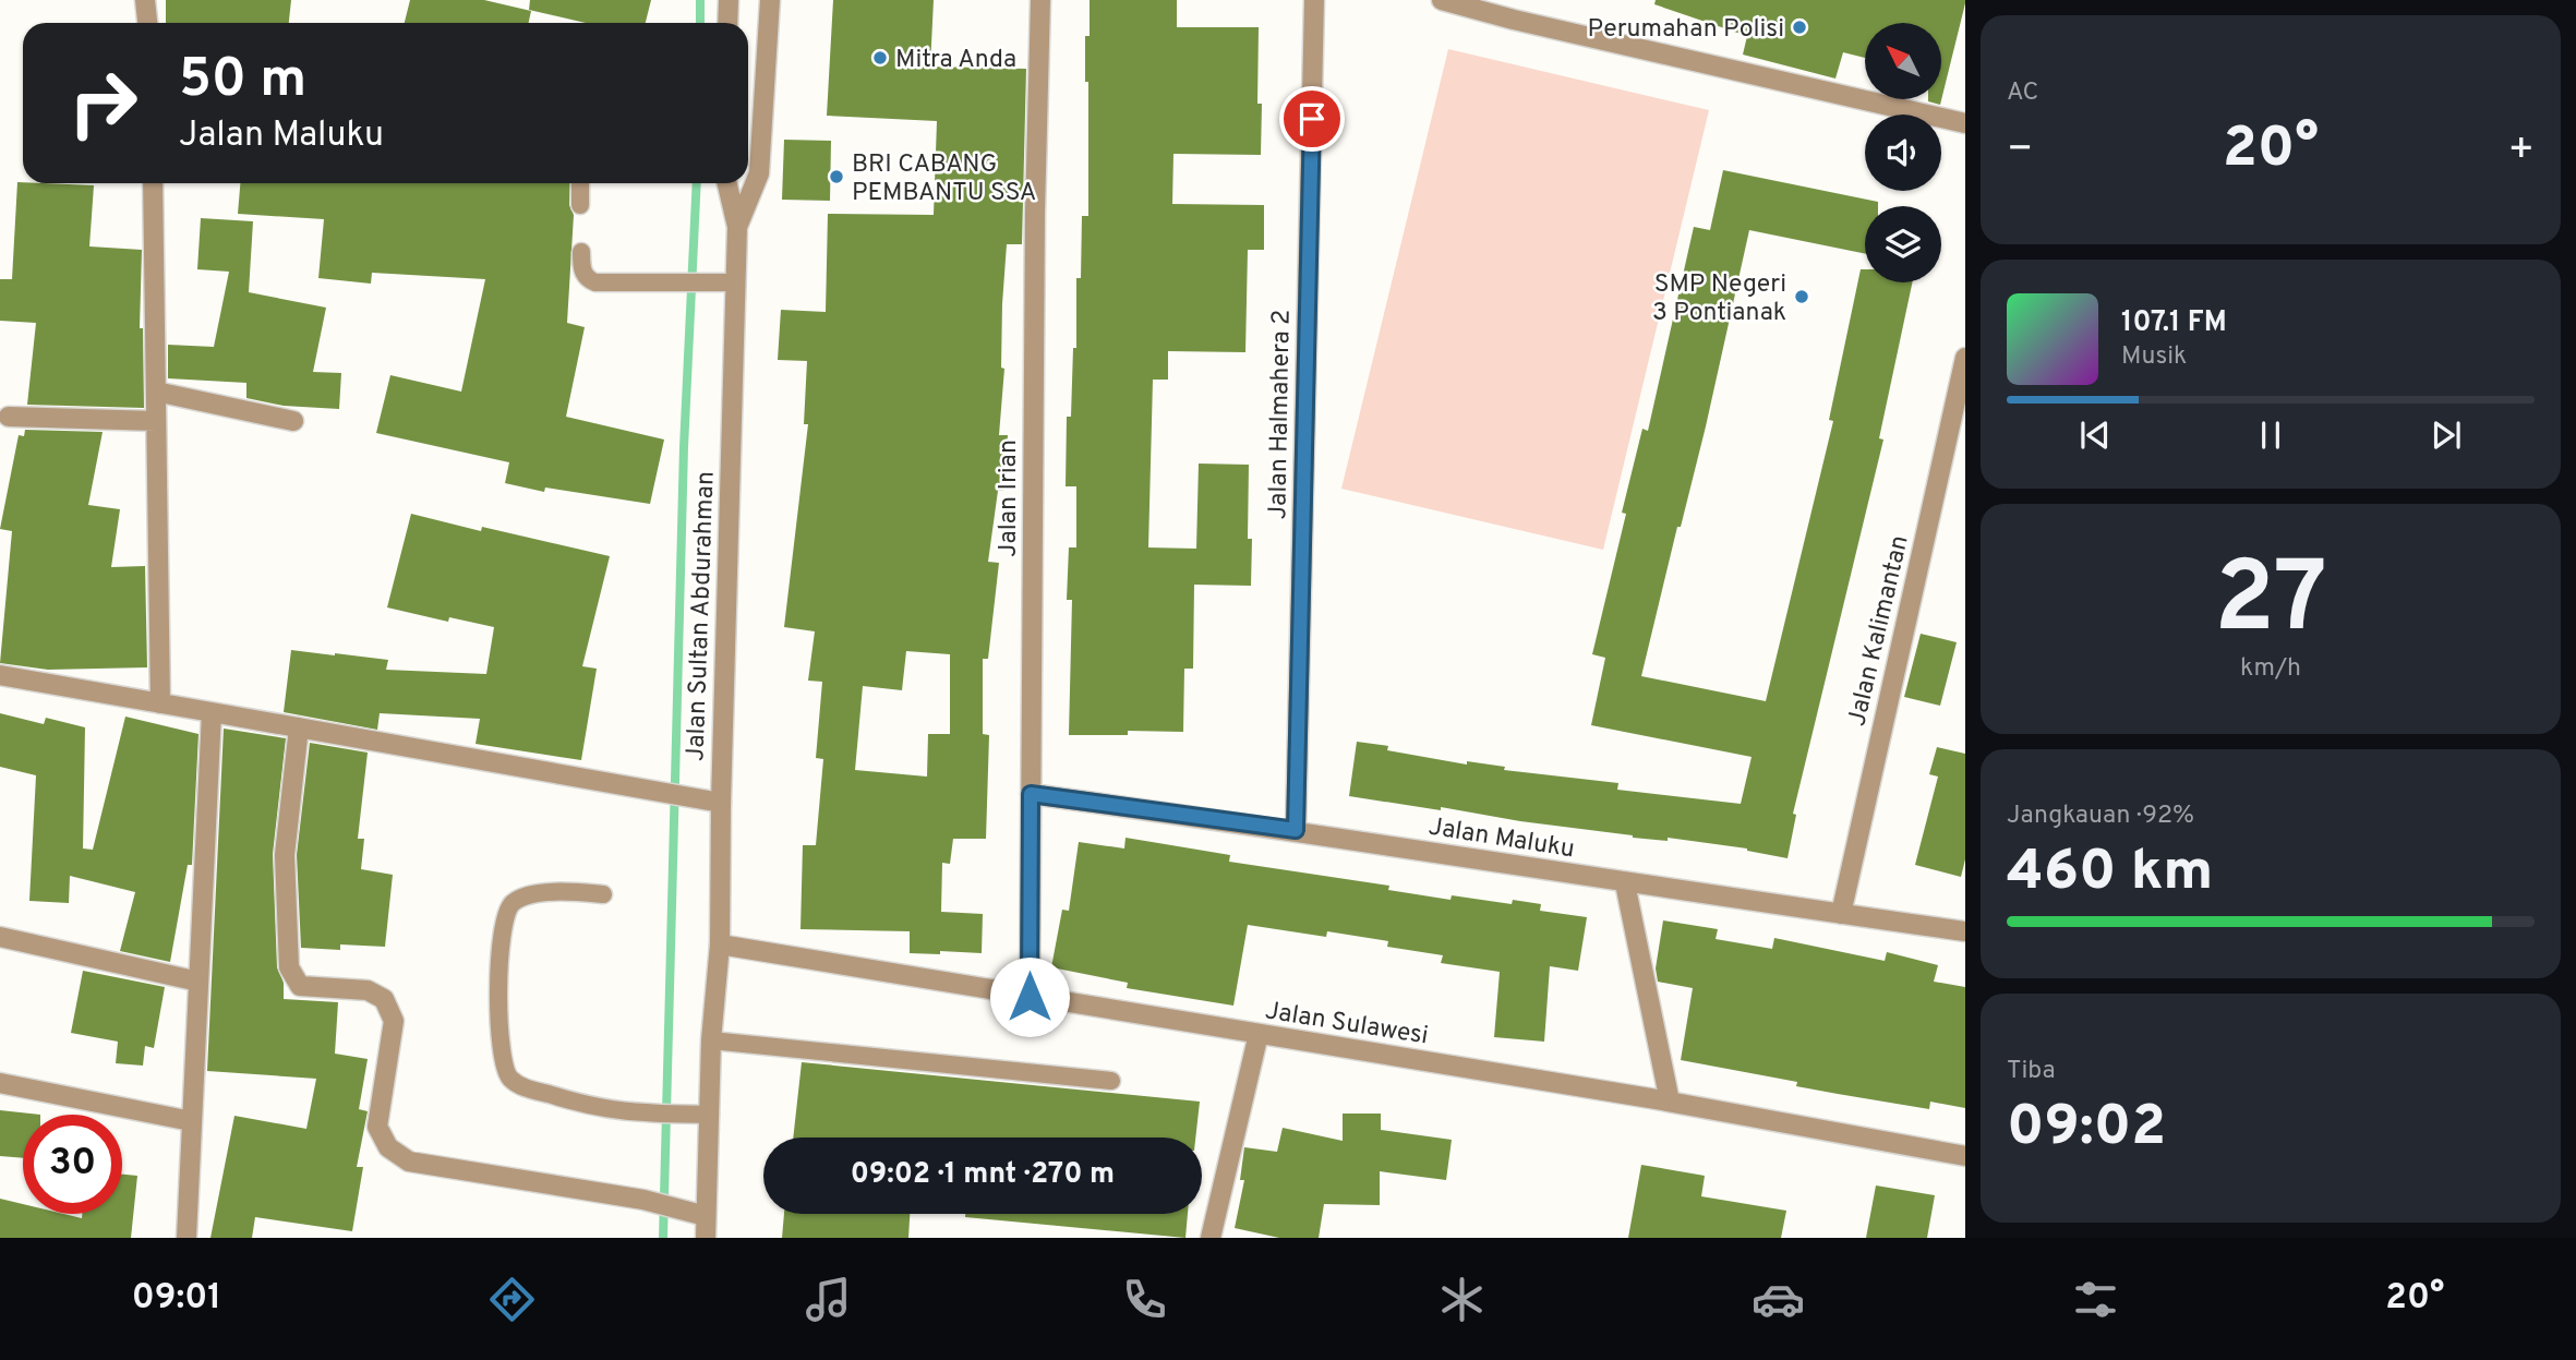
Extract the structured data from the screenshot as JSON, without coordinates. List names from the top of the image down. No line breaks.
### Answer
{"streets":{"street":["Jalan Halmahera 2","Jalan Irian","Jalan Sultan Abdurahman","Jalan Kalimantan","Jalan Maluku","Jalan Sulawesi"]},"crossings":[["Jalan Halmahera 2","Jalan Maluku"],["Jalan Irian","Jalan Maluku"],["Jalan Irian","Jalan Sulawesi"],["Jalan Sultan Abdurahman","Jalan Sulawesi"],["Jalan Kalimantan","Jalan Maluku"]],"places":["Perumahan Polisi","Mitra Anda","BRI CABANG PEMBANTU SSA","SMP Negeri 3 Pontianak"],"north":"top left","page":{"tile":["AC",["27","km/h"],["Jangkauan · 92%","460 km"],["Tiba","09:02"]],"turn":["50 m","Jalan Maluku"],"heat":["−","20°","+"],"song":["107.1 FM","Musik"],"limit":"30","trip":"09:02 · 1 mnt · 270 m","tabs":["09:01","20°"]}}
